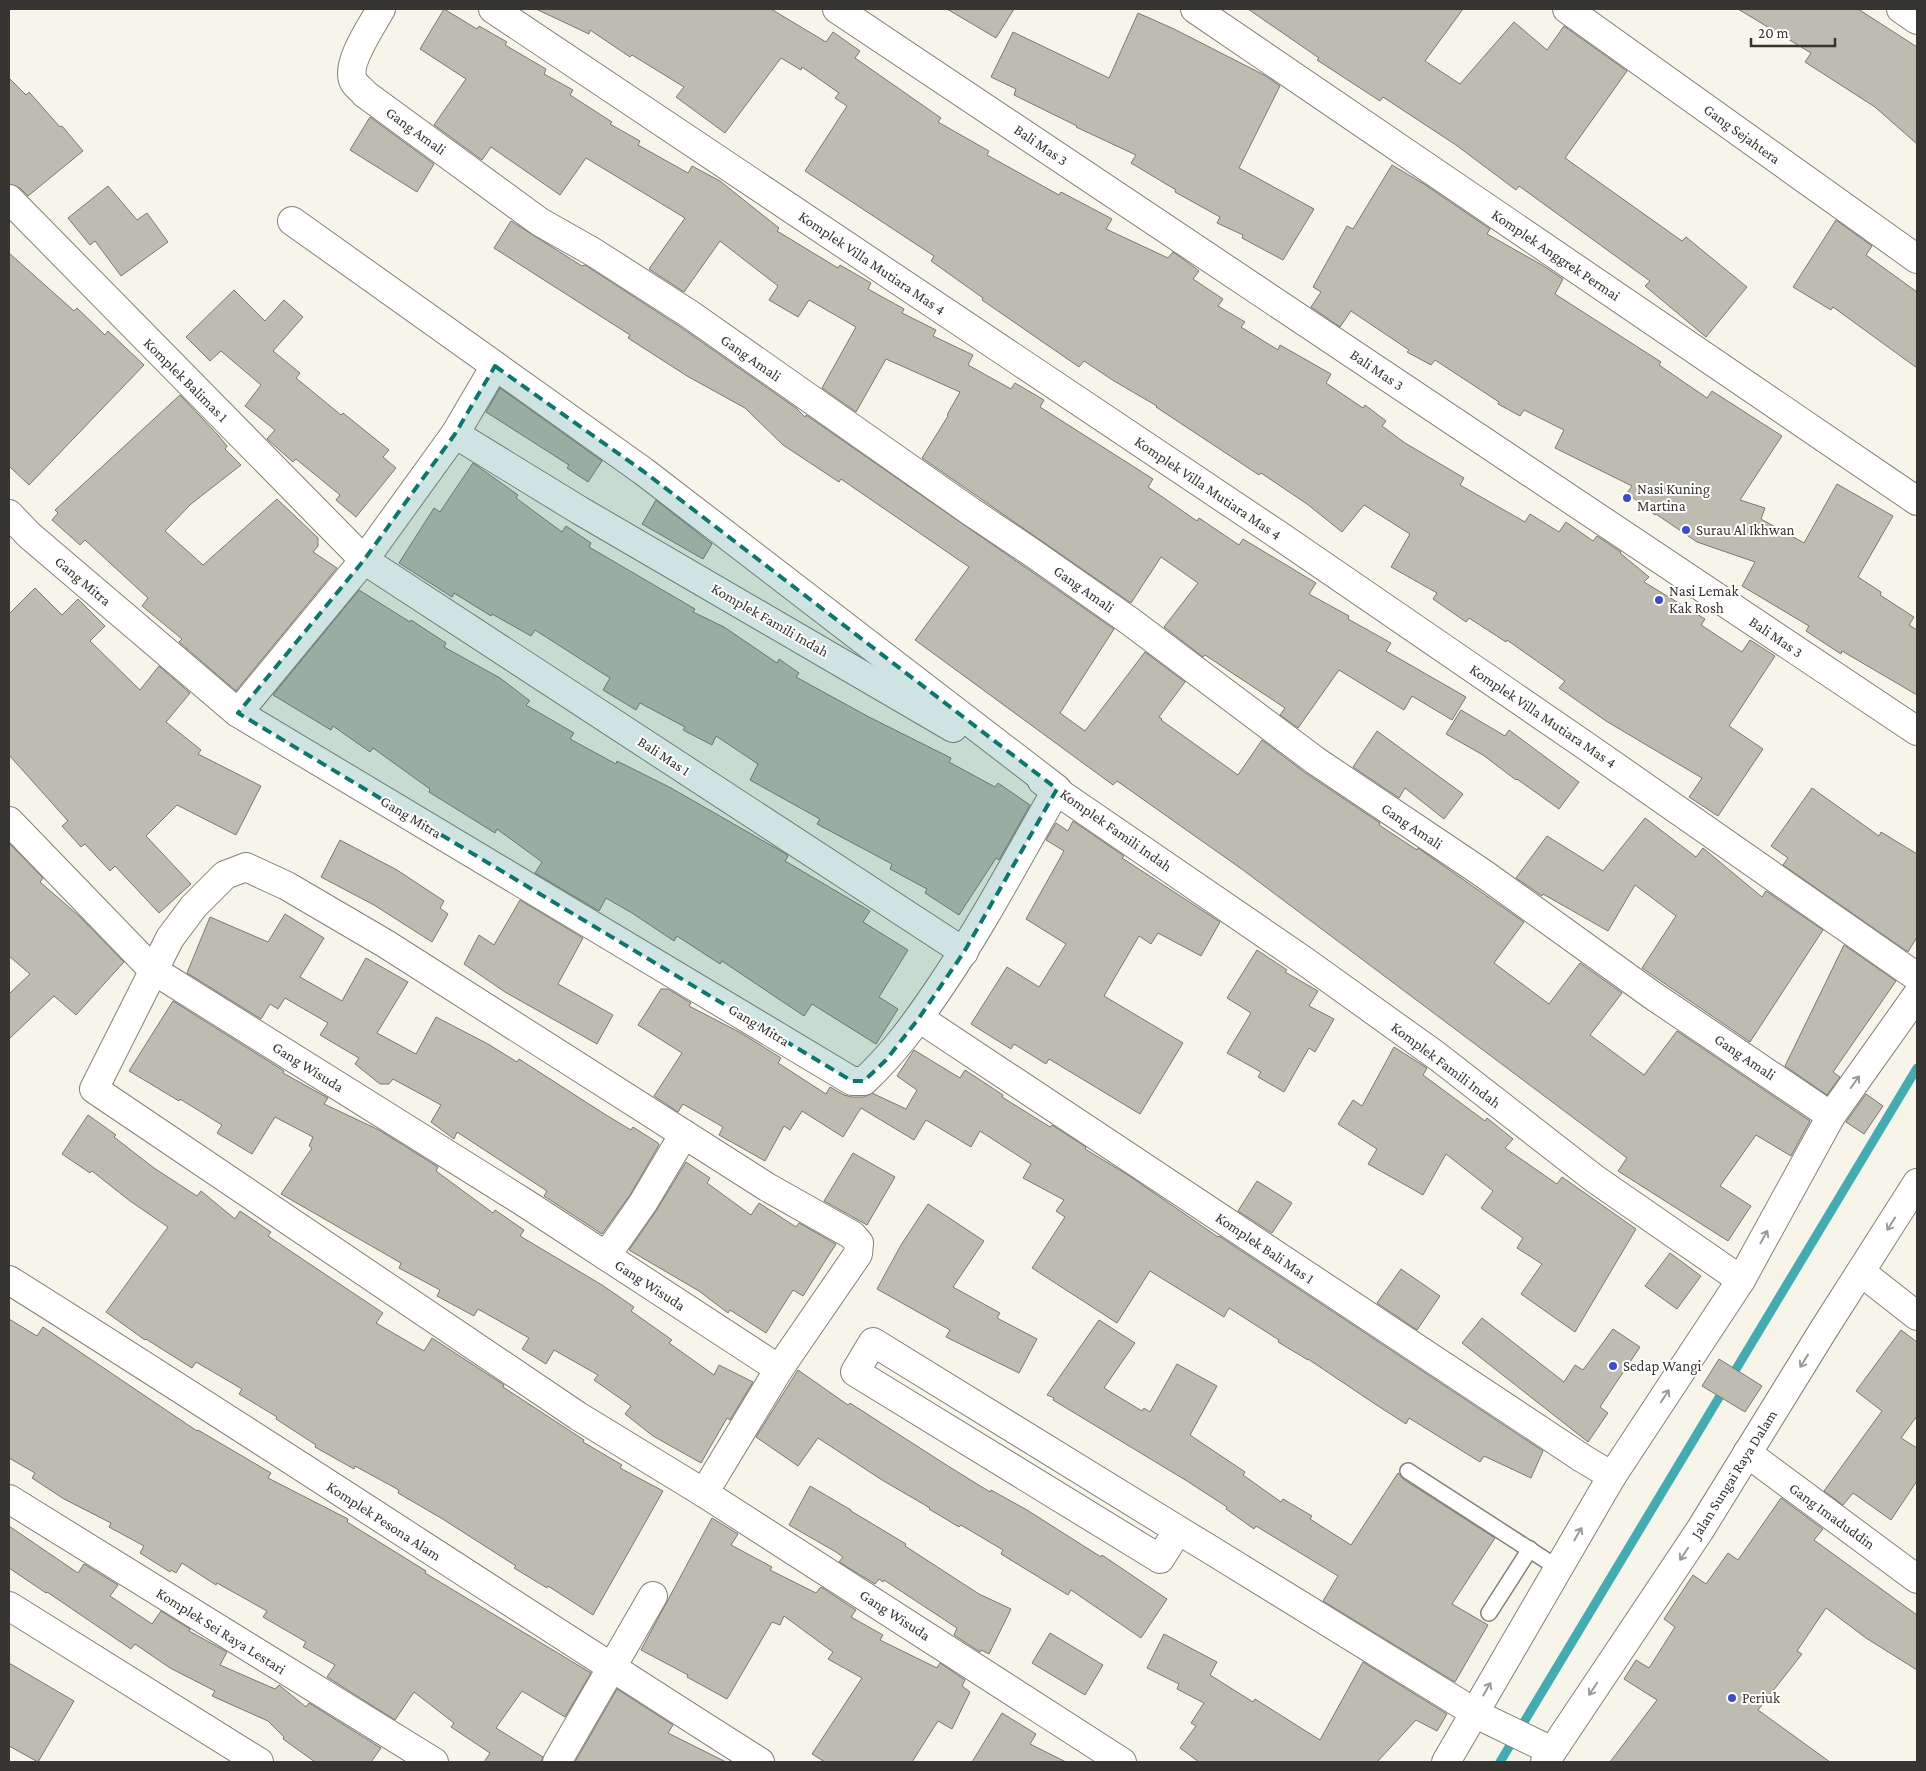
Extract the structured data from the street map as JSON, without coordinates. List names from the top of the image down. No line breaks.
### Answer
{"streets":{"street":["Gang Amali","Gang Sejahtera","Bali Mas 3","Komplek Anggrek Permai","Komplek Villa Mutiara Mas 4","Komplek Balimas 1","Gang Mitra","Komplek Famili Indah","Bali Mas 1","Gang Wisuda","Komplek Bali Mas 1","Jalan Sungai Raya Dalam","Gang Imaduddin","Komplek Pesona Alam","Komplek Sei Raya Lestari"]},"crossings":[["Komplek Balimas 1","Bali Mas 1"],["Gang Mitra","Komplek Bali Mas 1"],["Jalan Sungai Raya Dalam","Gang Imaduddin"]],"places":["Nasi Kuning Martina","Surau Al Ikhwan","Nasi Lemak Kak Rosh","Sedap Wangi","Periuk"],"scale_bar":"20 m"}
